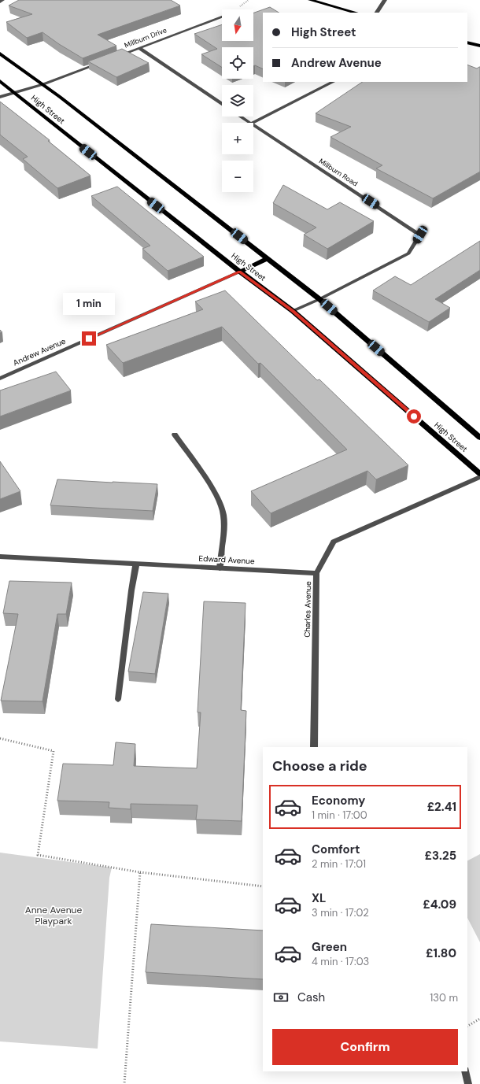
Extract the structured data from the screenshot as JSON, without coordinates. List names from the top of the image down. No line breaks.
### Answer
{"streets":{"main road":["High Street"],"street":["Millburn Drive","Millburn Road","Andrew Avenue","Edward Avenue","Charles Avenue"]},"crossings":[["High Street","Millburn Road"],["High Street","Andrew Avenue"],["Edward Avenue","Charles Avenue"]],"parks":["Anne Avenue Playpark"],"north":"bottom","page":{"map_buttons":["+","−"],"banner":["High Street","Andrew Avenue"],"bubble":"1 min","heading":"Choose a ride","list":[{"name":"Economy","note":"1 min · 17:00","value":"£2.41"},{"name":"Comfort","note":"2 min · 17:01","value":"£3.25"},{"name":"XL","note":"3 min · 17:02","value":"£4.09"},{"name":"Green","note":"4 min · 17:03","value":"£1.80"}],"pay":["Cash","130 m"],"buttons":"Confirm"}}
